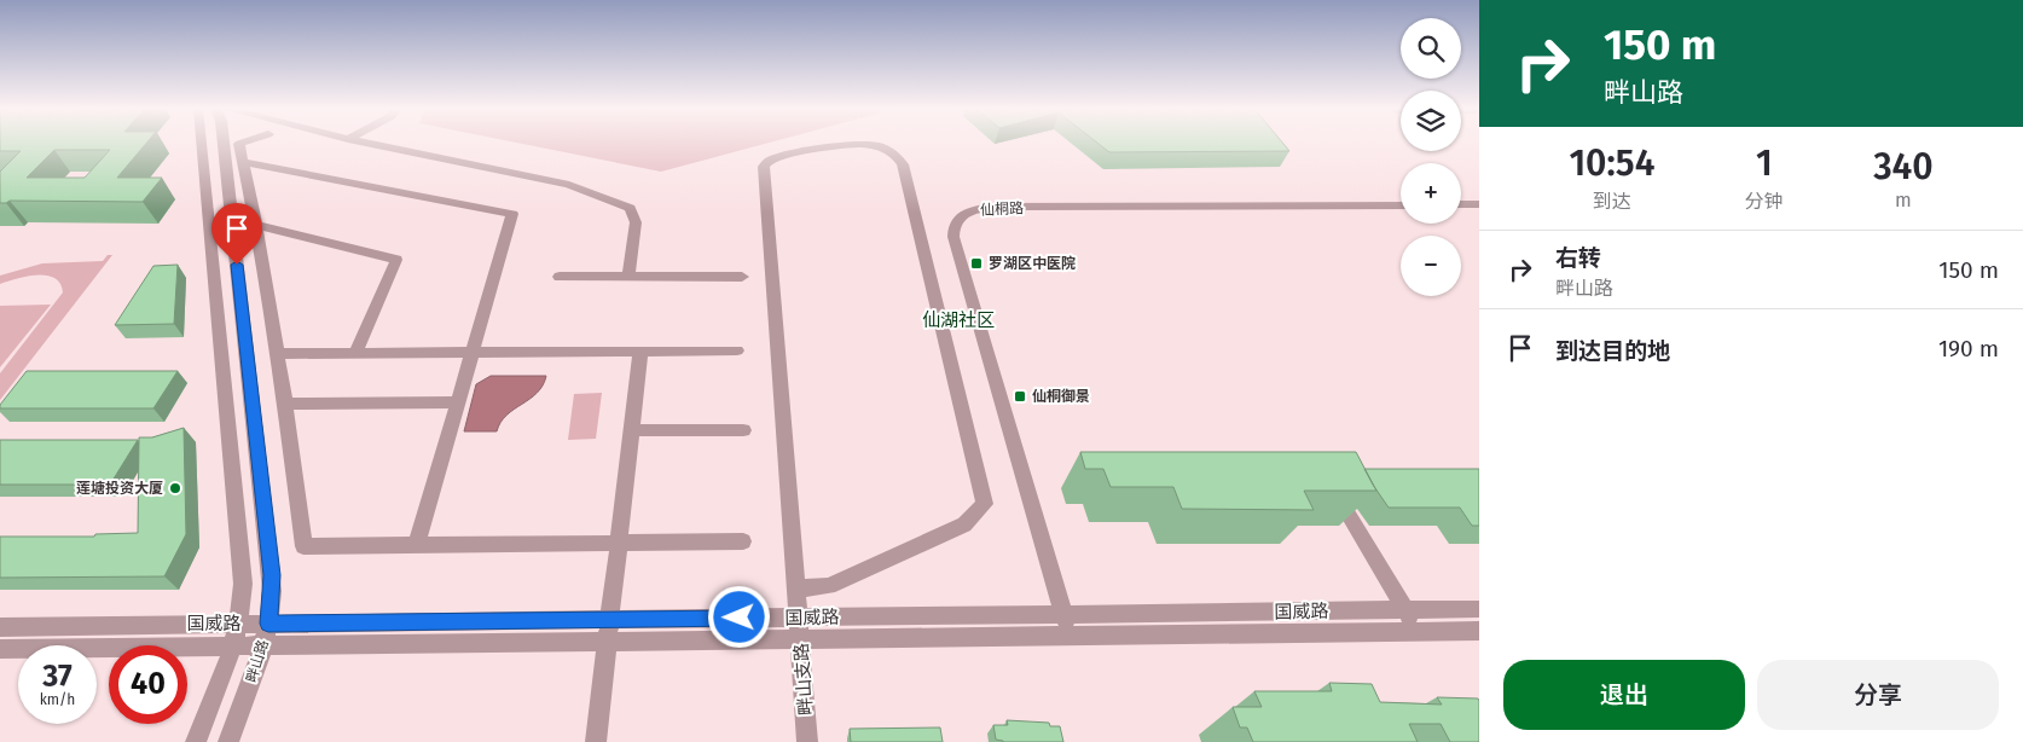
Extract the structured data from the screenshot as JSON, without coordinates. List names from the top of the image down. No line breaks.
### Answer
{"streets":{"street":["仙桐路","国威路","畔山路","畔山支路"]},"crossings":[["仙桐路","国威路"],["国威路","畔山路"],["国威路","畔山支路"]],"districts":["仙湖社区"],"places":{"transit":["罗湖区中医院","仙桐御景"],"other":["莲塘投资大厦"]},"page":{"turn":["150 m","畔山路"],"map_buttons":["+","−"],"eta":["10:54","到达","1","分钟","340","m"],"list":[{"name":"右转","note":"畔山路","value":"150 m"},{"name":"到达目的地","value":"190 m"}],"speed":"37 km/h","limit":"40","buttons":["退出","分享"]}}
